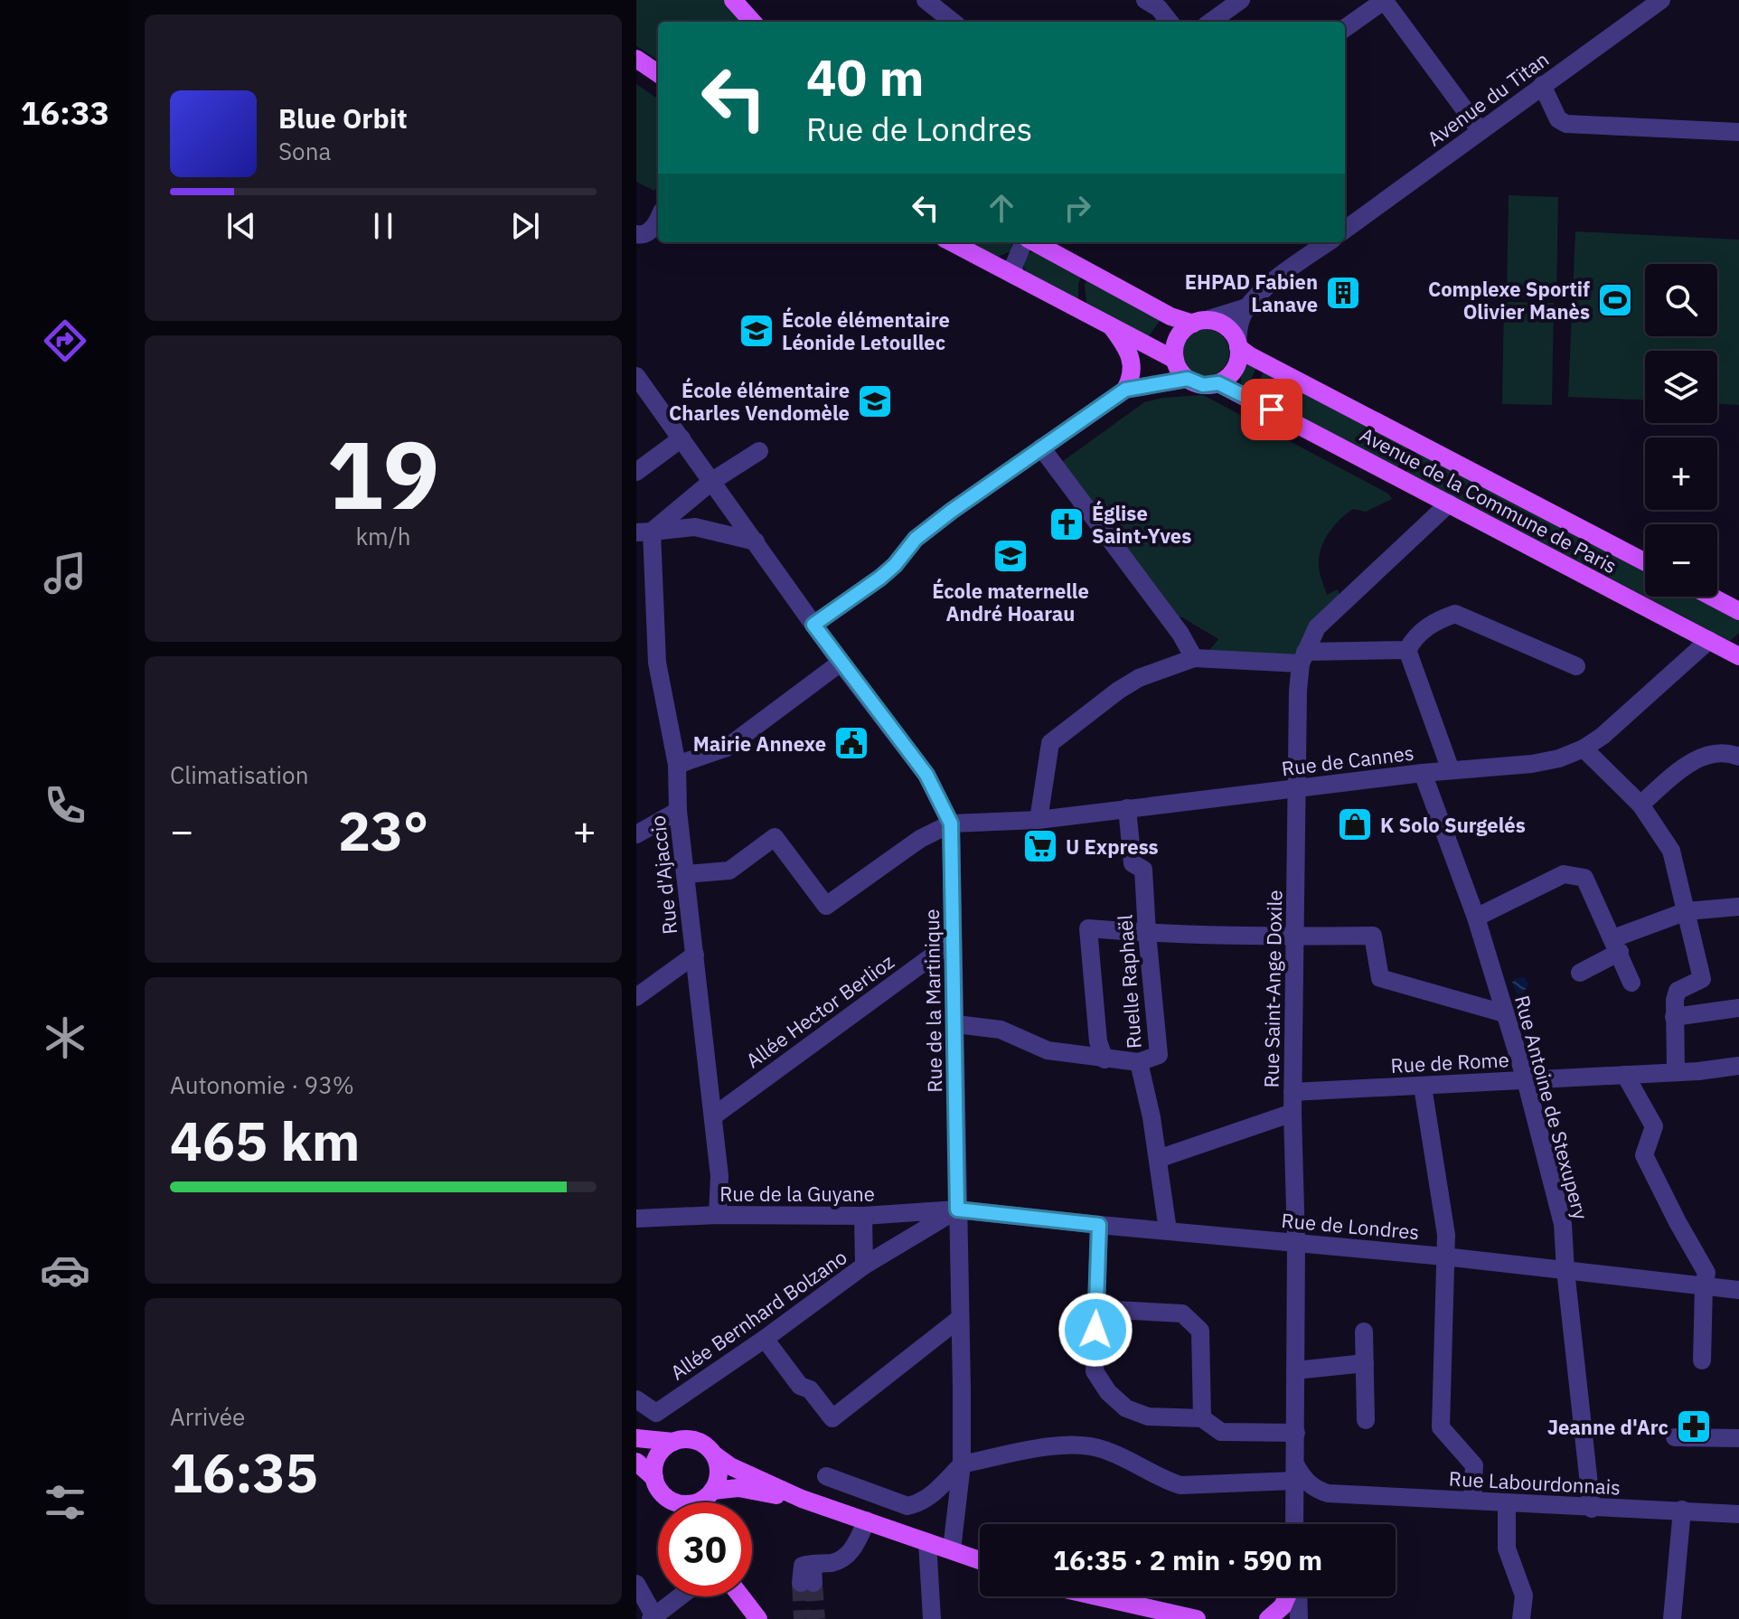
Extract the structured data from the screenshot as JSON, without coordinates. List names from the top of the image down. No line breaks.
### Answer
{"streets":{"main road":["Avenue de la Commune de Paris"],"street":["Avenue du Titan","Rue de Cannes","Rue d'Ajaccio","Ruelle Raphaël","Rue Saint-Ange Doxile","Rue de la Martinique","Allée Hector Berlioz","Rue de Rome","Rue Antoine de Stexupery","Rue de la Guyane","Rue de Londres","Allée Bernhard Bolzano","Rue Labourdonnais"]},"crossings":[["Avenue de la Commune de Paris","Rue de Cannes"],["Avenue de la Commune de Paris","Rue Saint-Ange Doxile"],["Rue de Cannes","Ruelle Raphaël"],["Rue de Cannes","Rue Saint-Ange Doxile"],["Rue de Cannes","Rue de la Martinique"],["Rue de Cannes","Rue Antoine de Stexupery"],["Rue d'Ajaccio","Allée Hector Berlioz"],["Rue d'Ajaccio","Rue de la Guyane"],["Ruelle Raphaël","Rue de Londres"],["Rue Saint-Ange Doxile","Rue de Rome"],["Rue Saint-Ange Doxile","Rue de Londres"],["Rue de la Martinique","Allée Hector Berlioz"],["Rue de la Martinique","Rue de la Guyane"],["Rue de la Martinique","Rue de Londres"],["Rue de Rome","Rue Antoine de Stexupery"],["Rue Antoine de Stexupery","Rue de Londres"],["Rue Antoine de Stexupery","Rue Labourdonnais"],["Rue de la Guyane","Rue de Londres"],["Rue de la Guyane","Allée Bernhard Bolzano"]],"places":{"building":["EHPAD Fabien Lanave"],"sports":["Complexe Sportif Olivier Manès"],"school or university":["École élémentaire Léonide Letoullec","École élémentaire Charles Vendomèle","École maternelle André Hoarau"],"church":["Église Saint-Yves"],"public building":["Mairie Annexe"],"shop":["K Solo Surgelés"],"supermarket":["U Express"],"pharmacy":["Jeanne d'Arc"]},"page":{"tabs":"16:33","turn":["40 m","Rue de Londres"],"song":["Blue Orbit","Sona"],"map_buttons":["+","−"],"tile":[["19","km/h"],"Climatisation",["Autonomie · 93%","465 km"],["Arrivée","16:35"]],"heat":["−","23°","+"],"limit":"30","trip":"16:35 · 2 min · 590 m"}}
